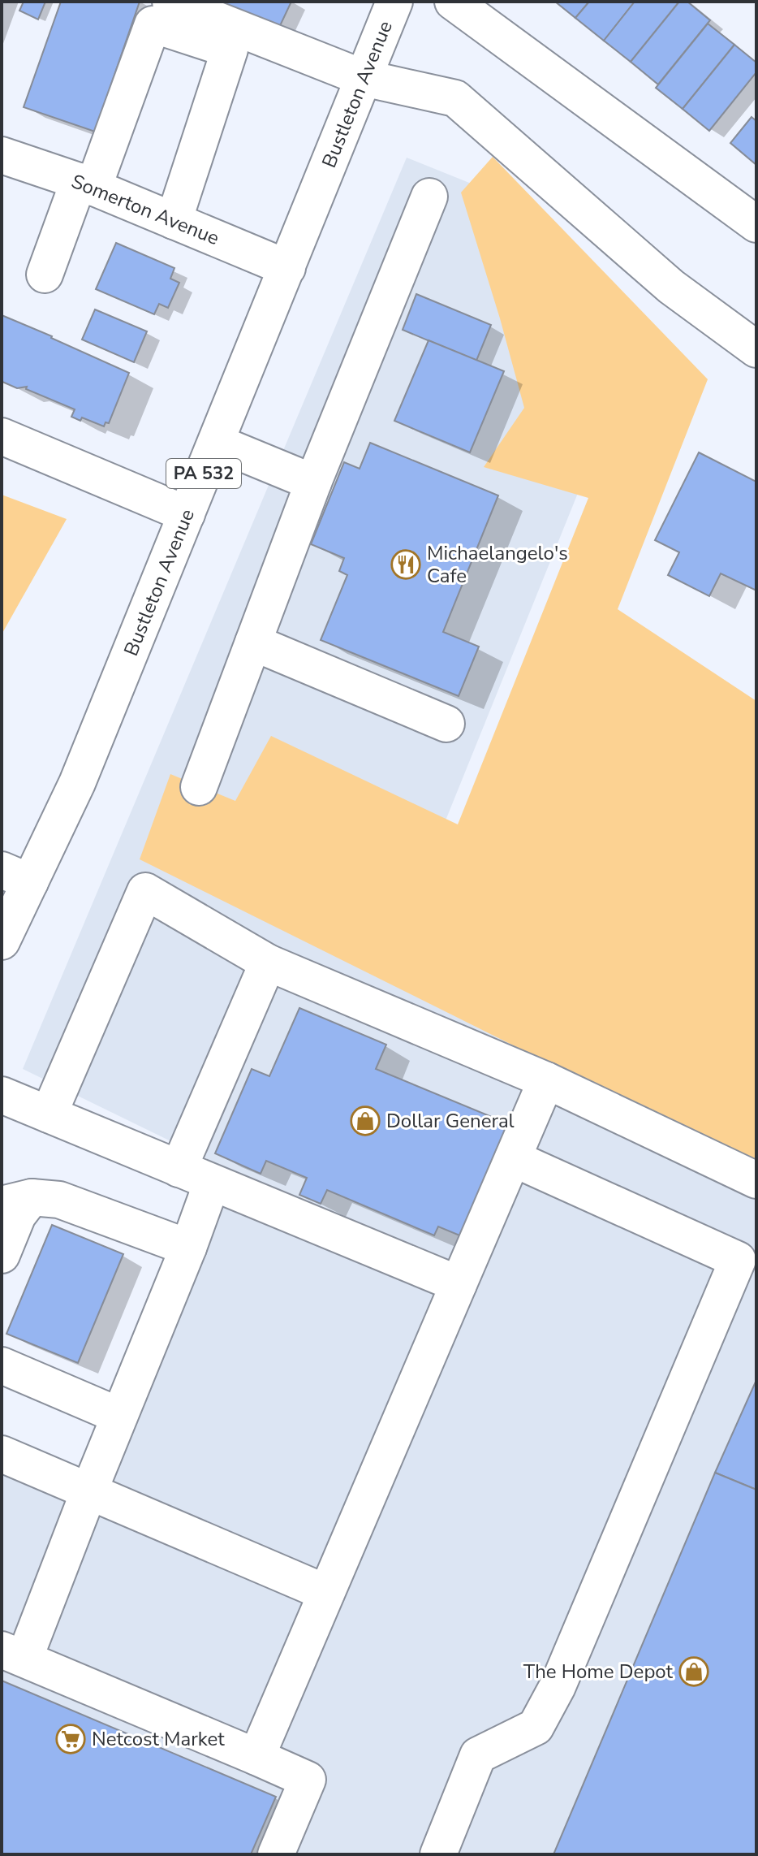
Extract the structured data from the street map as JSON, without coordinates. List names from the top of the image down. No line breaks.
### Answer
{"streets":{"main road":["Bustleton Avenue","Somerton Avenue","PA 532"]},"crossings":[["Bustleton Avenue","Somerton Avenue"]],"places":{"restaurant":["Michaelangelo's Cafe"],"shop":["Dollar General","The Home Depot"],"supermarket":["Netcost Market"]}}
